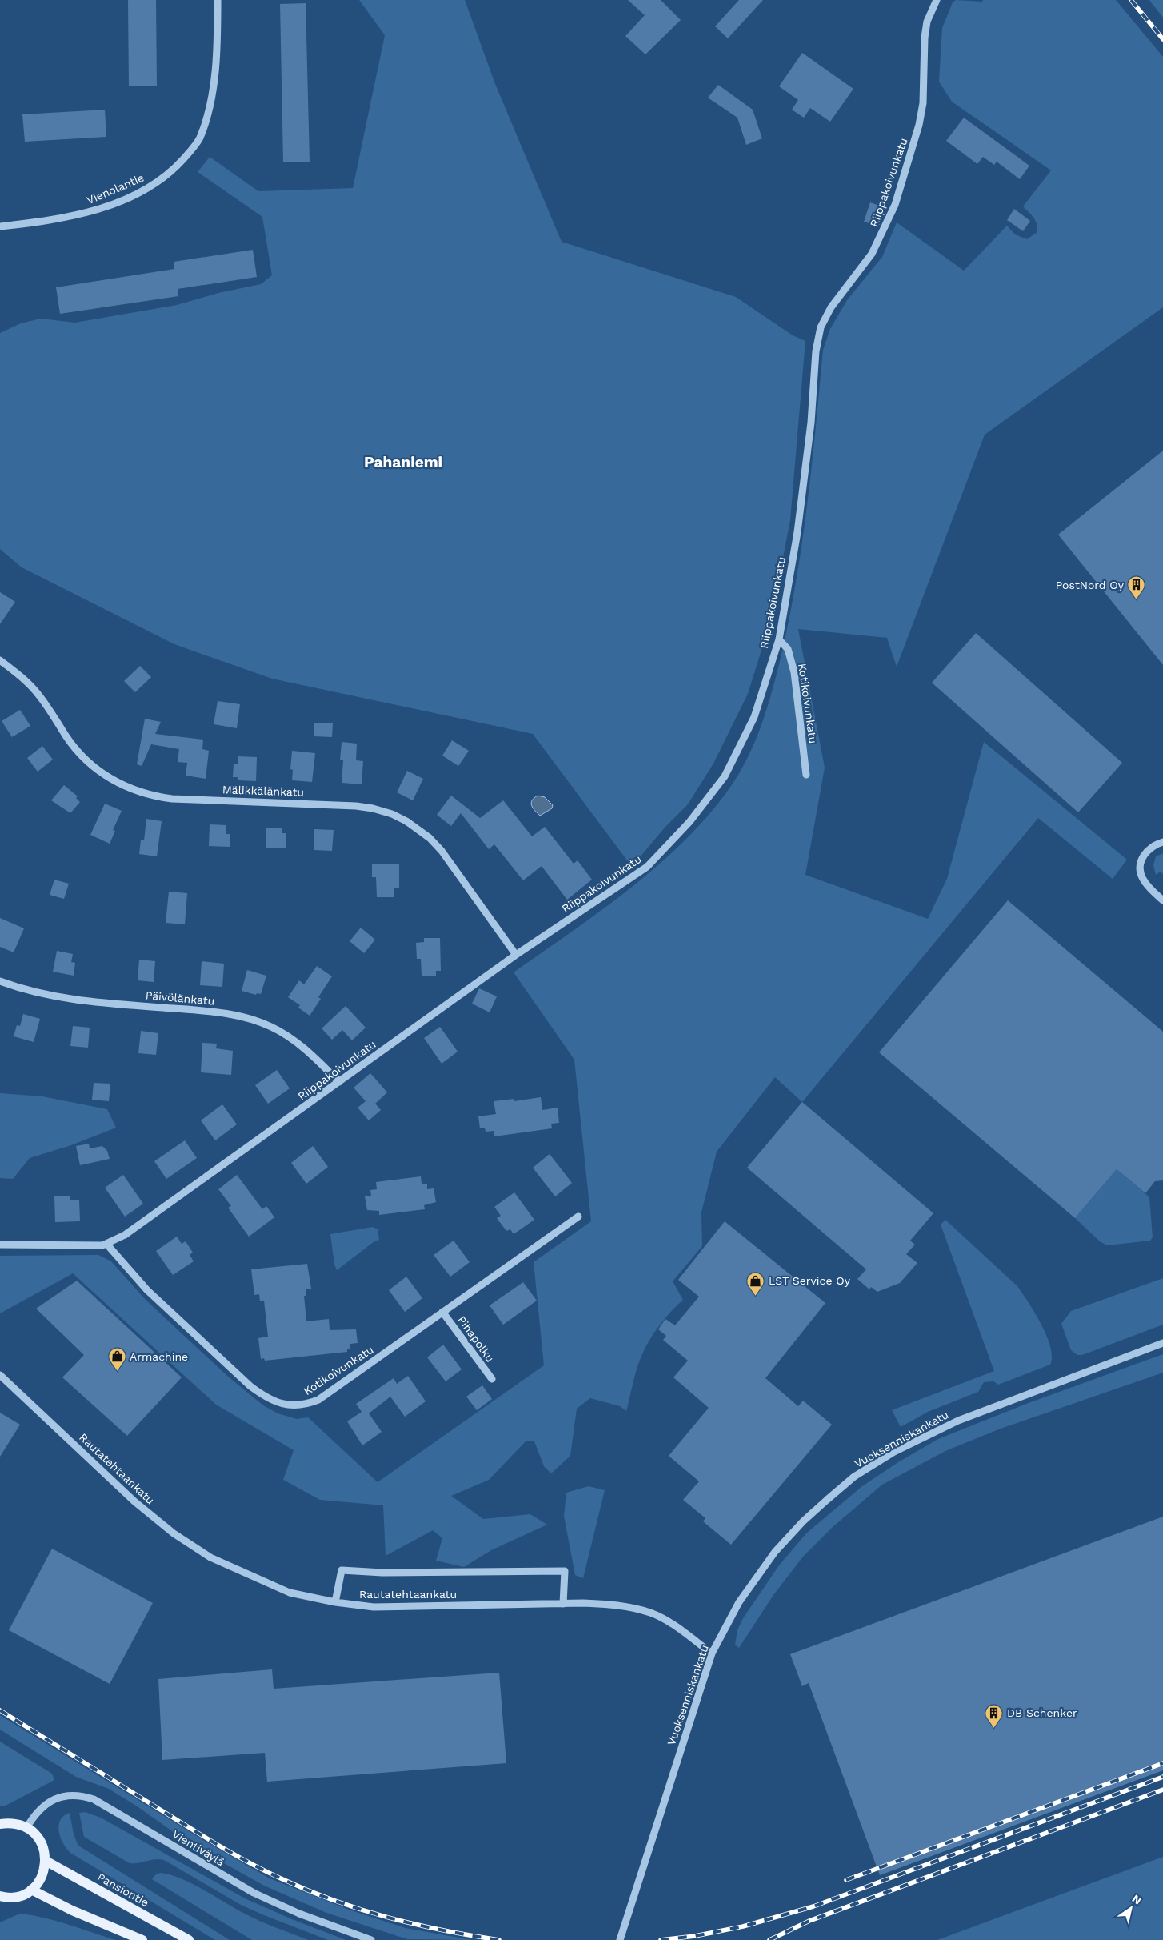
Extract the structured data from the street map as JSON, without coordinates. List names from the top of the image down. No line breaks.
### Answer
{"streets":{"main road":["Pansiontie"],"street":["Riippakoivunkatu","Vienolantie","Kotikoivunkatu","Mälikkälänkatu","Päivölänkatu","Pihapolku","Vuoksenniskankatu","Rautatehtaankatu","Vientiväylä"]},"crossings":[["Riippakoivunkatu","Kotikoivunkatu"],["Riippakoivunkatu","Mälikkälänkatu"],["Riippakoivunkatu","Päivölänkatu"],["Kotikoivunkatu","Pihapolku"],["Vuoksenniskankatu","Rautatehtaankatu"]],"districts":["Pahaniemi"],"places":{"building":["PostNord Oy","DB Schenker"],"shop":["LST Service Oy","Armachine"]},"north":"top right"}
